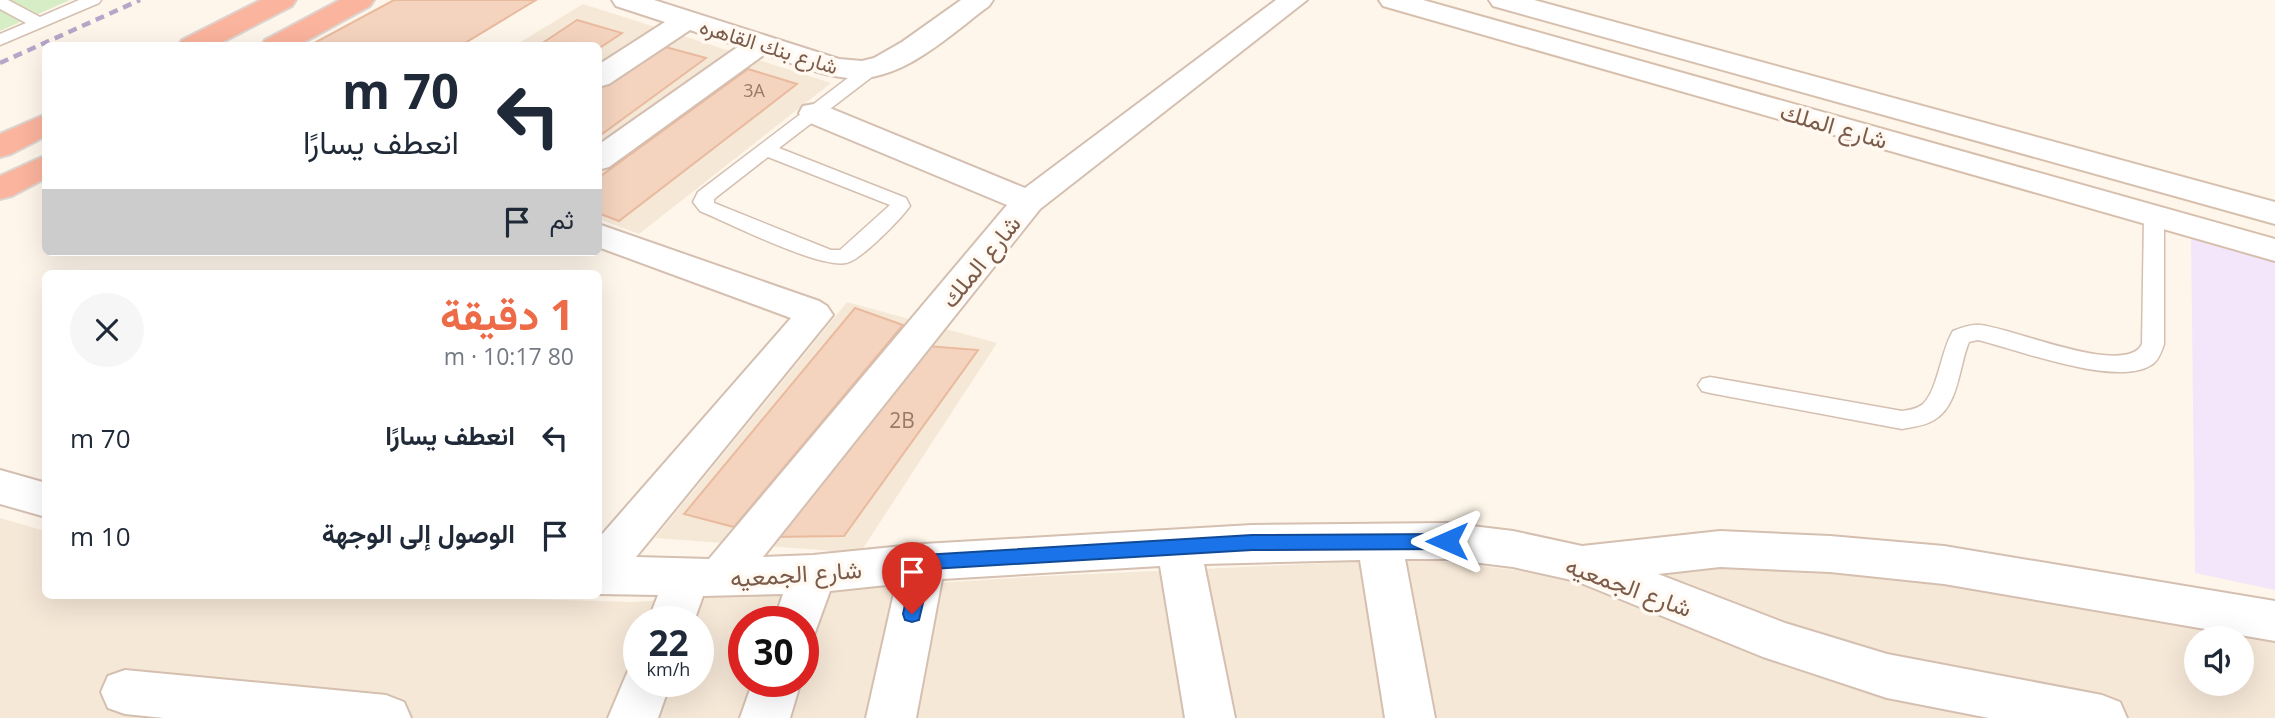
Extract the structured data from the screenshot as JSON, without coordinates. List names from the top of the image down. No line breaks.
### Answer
{"streets":{"street":["شارع بنك القاهره","شارع الملك","شارع الجمعيه"]},"crossings":[["شارع الملك","شارع الجمعيه"]],"house_numbers":["3A","2B"],"page":{"turn":["70 m","انعطف يسارًا"],"then":"ثم","heading":["1 دقيقة","80 m · 10:17"],"list":[{"name":"انعطف يسارًا","value":"70 m"},{"name":"الوصول إلى الوجهة","value":"10 m"}],"speed":"22 km/h","limit":"30"}}
